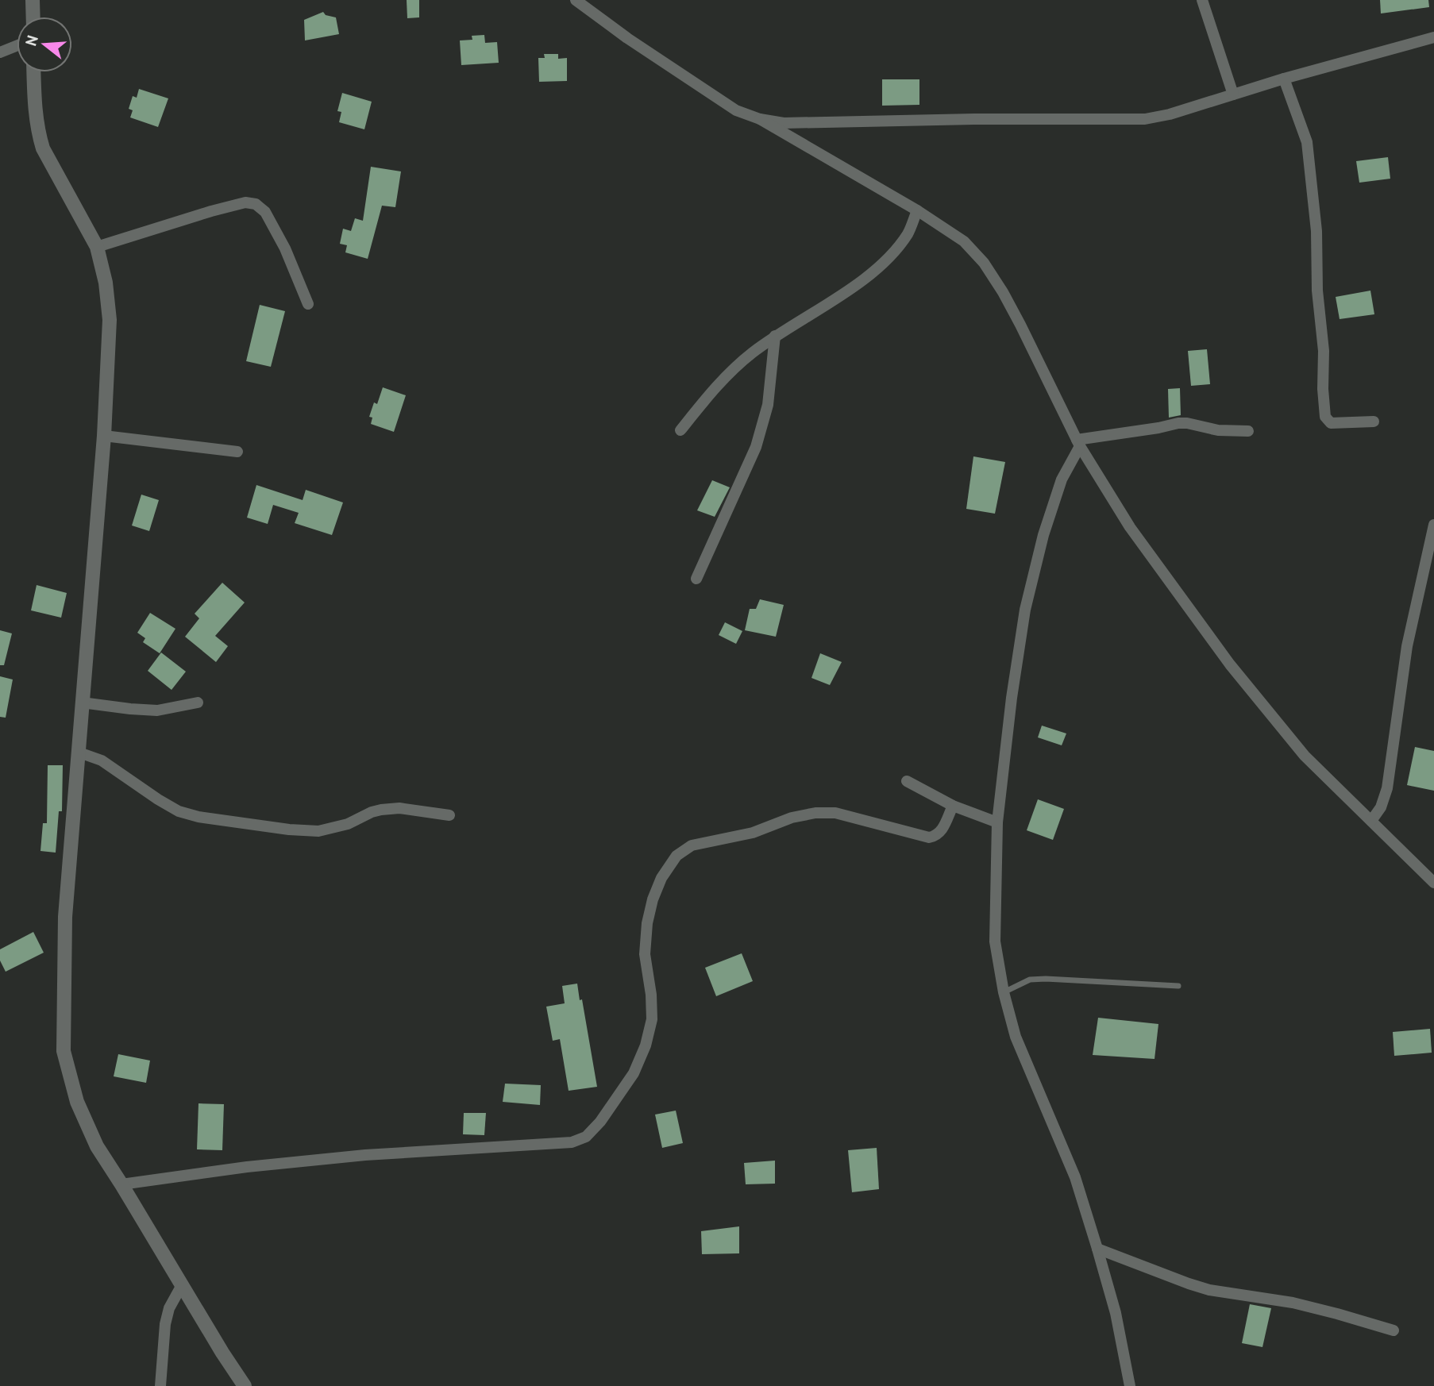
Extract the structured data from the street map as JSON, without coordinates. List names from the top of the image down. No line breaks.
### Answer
{"north":"left"}
